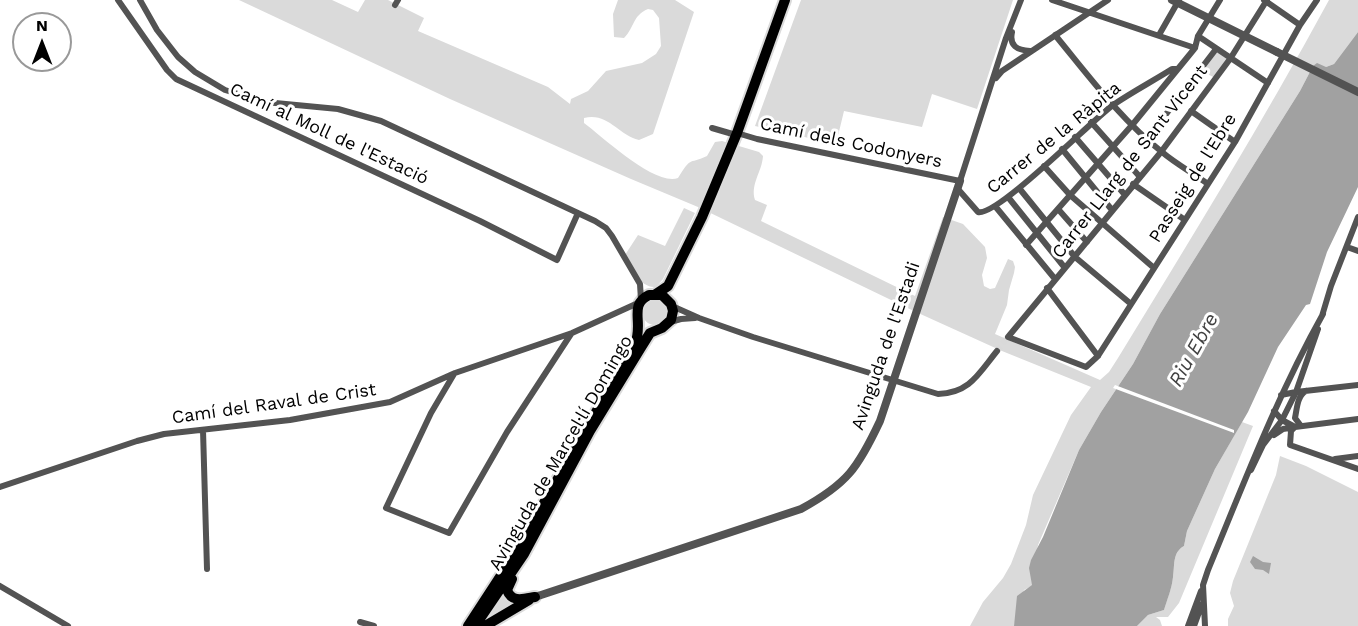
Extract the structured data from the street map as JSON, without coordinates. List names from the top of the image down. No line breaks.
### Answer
{"streets":{"main road":["Avinguda de Marcel·lí Domingo"],"street":["Camí al Moll de l'Estació","Carrer de la Ràpita","Camí dels Codonyers","Carrer Llarg de Sant Vicent","Passeig de l'Ebre","Avinguda de l'Estadi","Camí del Raval de Crist"]},"crossings":[["Carrer de la Ràpita","Camí dels Codonyers"],["Carrer de la Ràpita","Avinguda de l'Estadi"],["Camí dels Codonyers","Avinguda de l'Estadi"],["Carrer Llarg de Sant Vicent","Passeig de l'Ebre"],["Camí del Raval de Crist","Avinguda de Marcel·lí Domingo"]],"water":["Riu Ebre"],"north":"top"}
